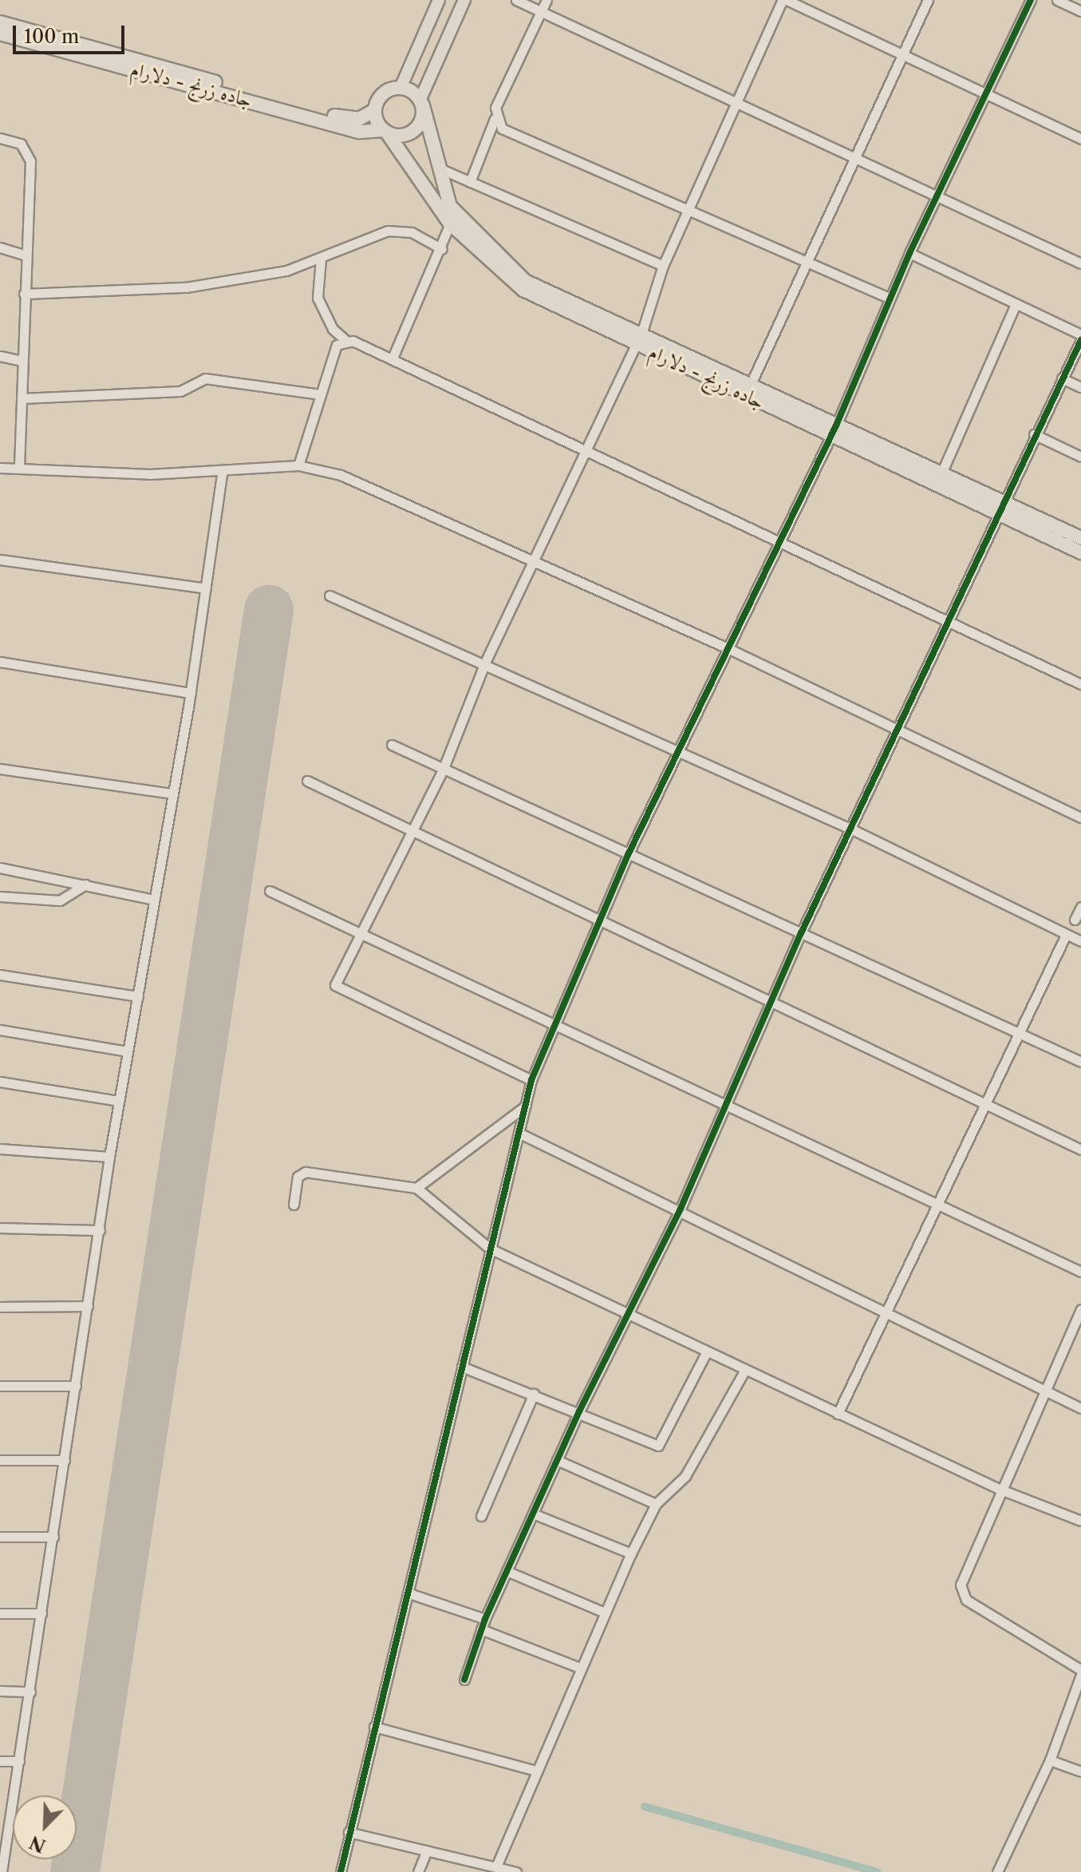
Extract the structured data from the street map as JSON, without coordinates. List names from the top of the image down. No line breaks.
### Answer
{"streets":{"highway":["جاده زرنج - دلارام"]},"scale_bar":"100 m","north":"bottom left"}
